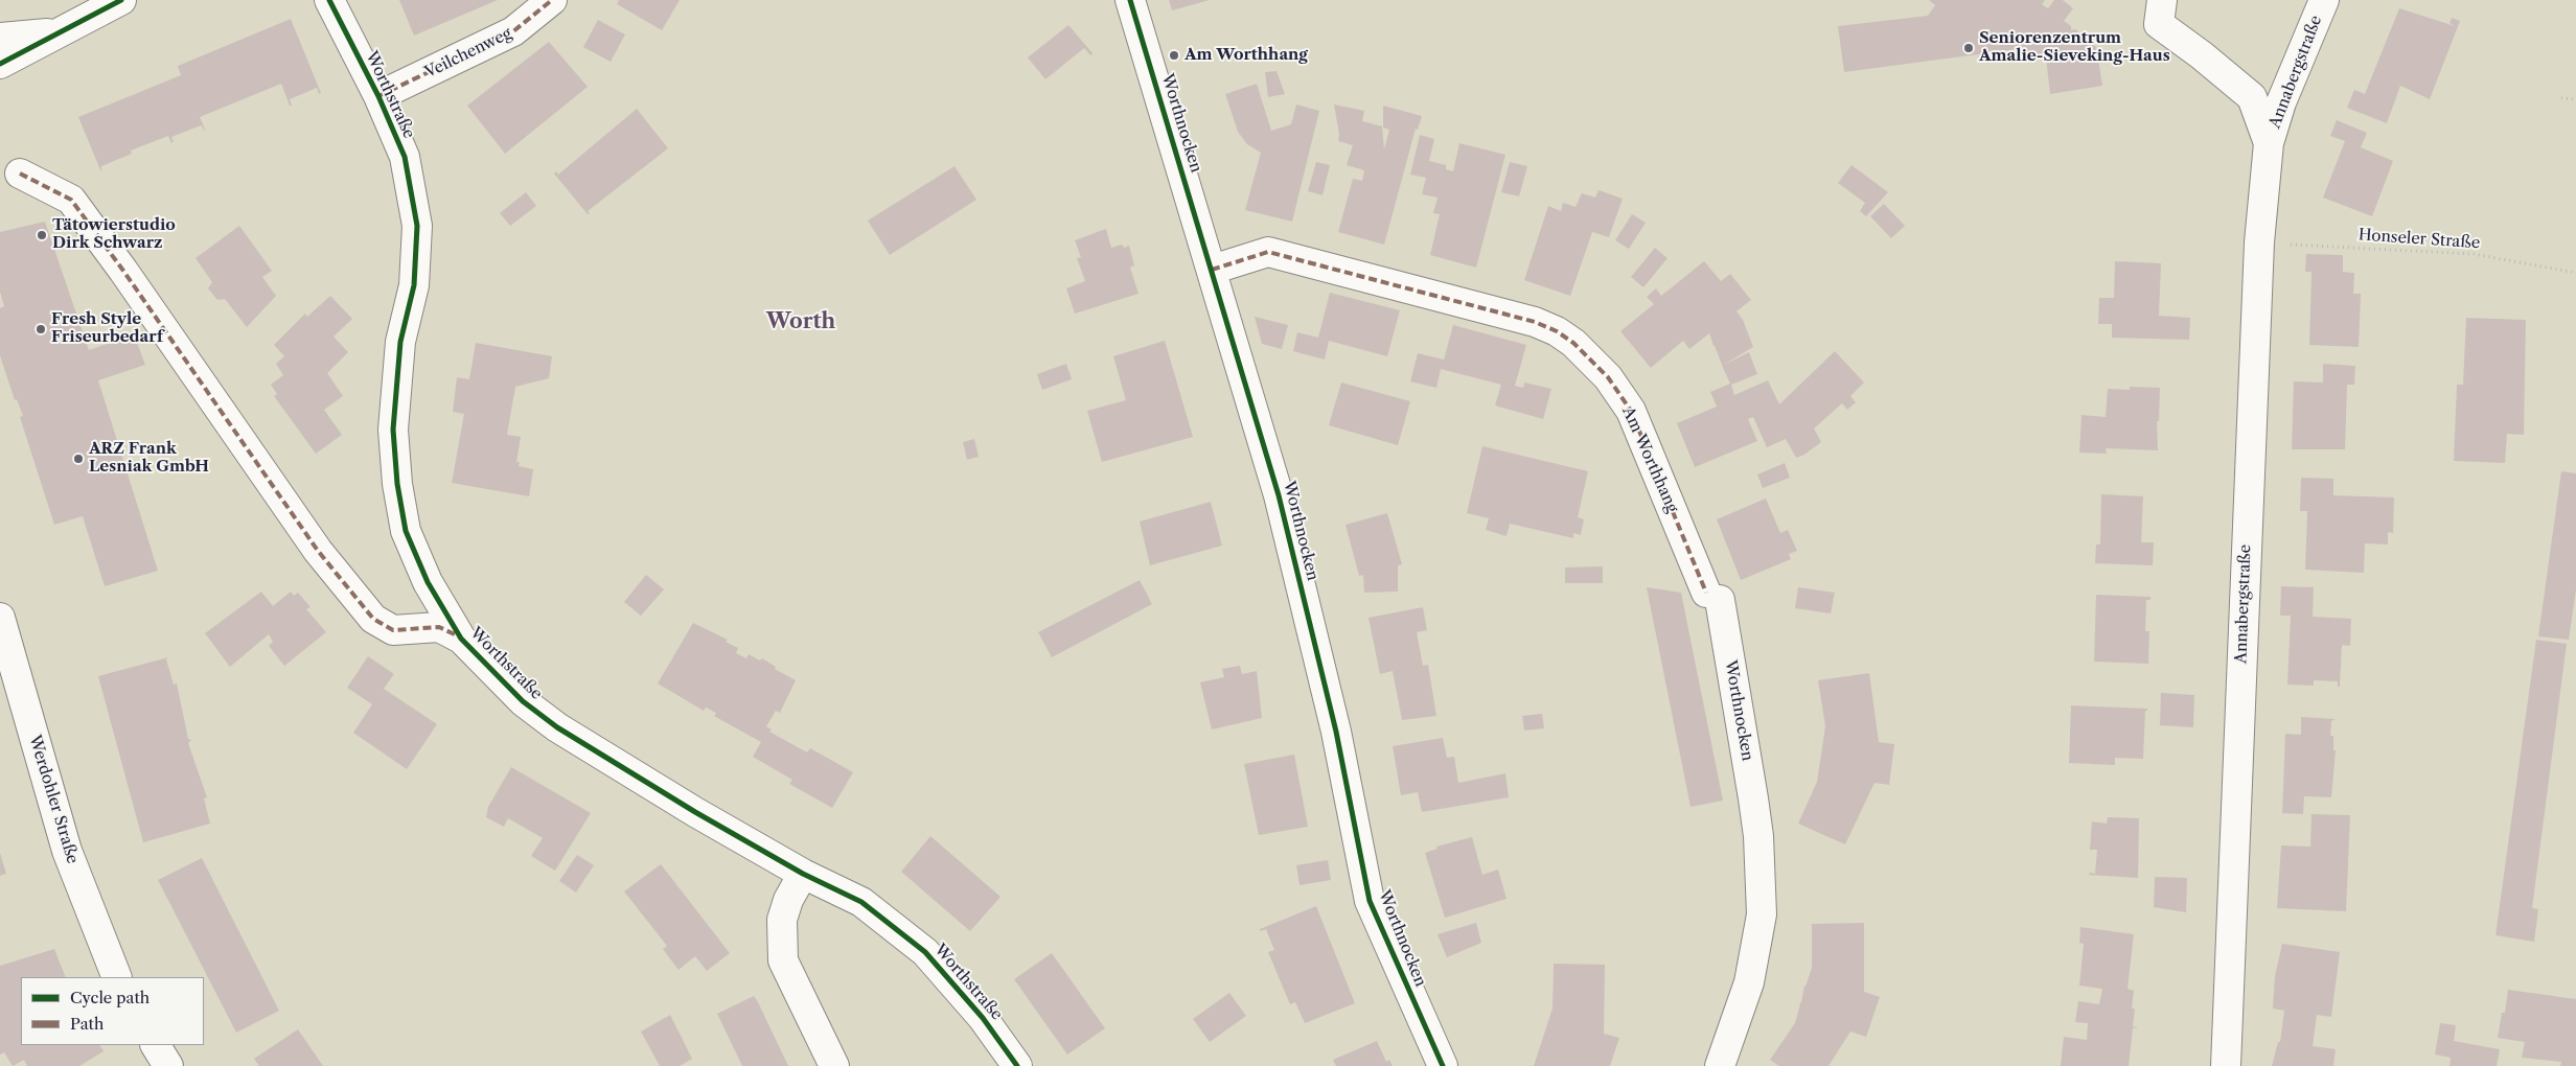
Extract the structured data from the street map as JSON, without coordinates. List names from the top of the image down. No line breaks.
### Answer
{"streets":{"street":["Veilchenweg","Annabergstraße","Worthstraße","Worthnocken","Am Worthhang","Werdohler Straße"],"path":["Honseler Straße"]},"crossings":[["Veilchenweg","Worthstraße"],["Annabergstraße","Honseler Straße"],["Worthnocken","Am Worthhang"]],"districts":["Worth"],"places":["Seniorenzentrum Amalie-Sieveking-Haus","Am Worthhang","Tätowierstudio Dirk Schwarz","Fresh Style Friseurbedarf","ARZ Frank Lesniak GmbH"],"legend":["Cycle path","Path"]}
